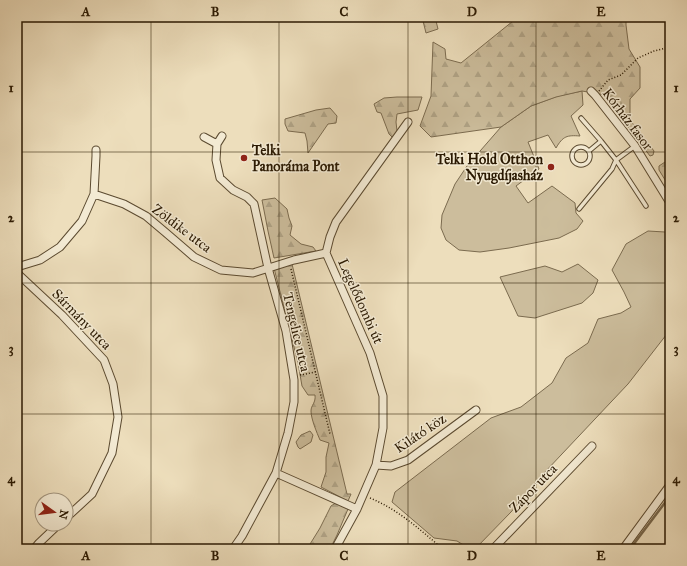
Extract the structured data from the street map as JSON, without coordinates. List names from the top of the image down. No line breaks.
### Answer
{"streets":{"street":["Kórház fasor","Zöldike utca","Legelődombi út","Sármány utca","Tengelice utca","Kilátó köz","Zápor utca"]},"crossings":[["Zöldike utca","Legelődombi út"],["Zöldike utca","Tengelice utca"],["Legelődombi út","Kilátó köz"]],"places":["Telki Panoráma Pont","Telki Hold Otthon Nyugdíjasház"],"north":"right","grid":{"columns":["A","B","C","D","E"],"rows":["1","2","3","4"]}}
